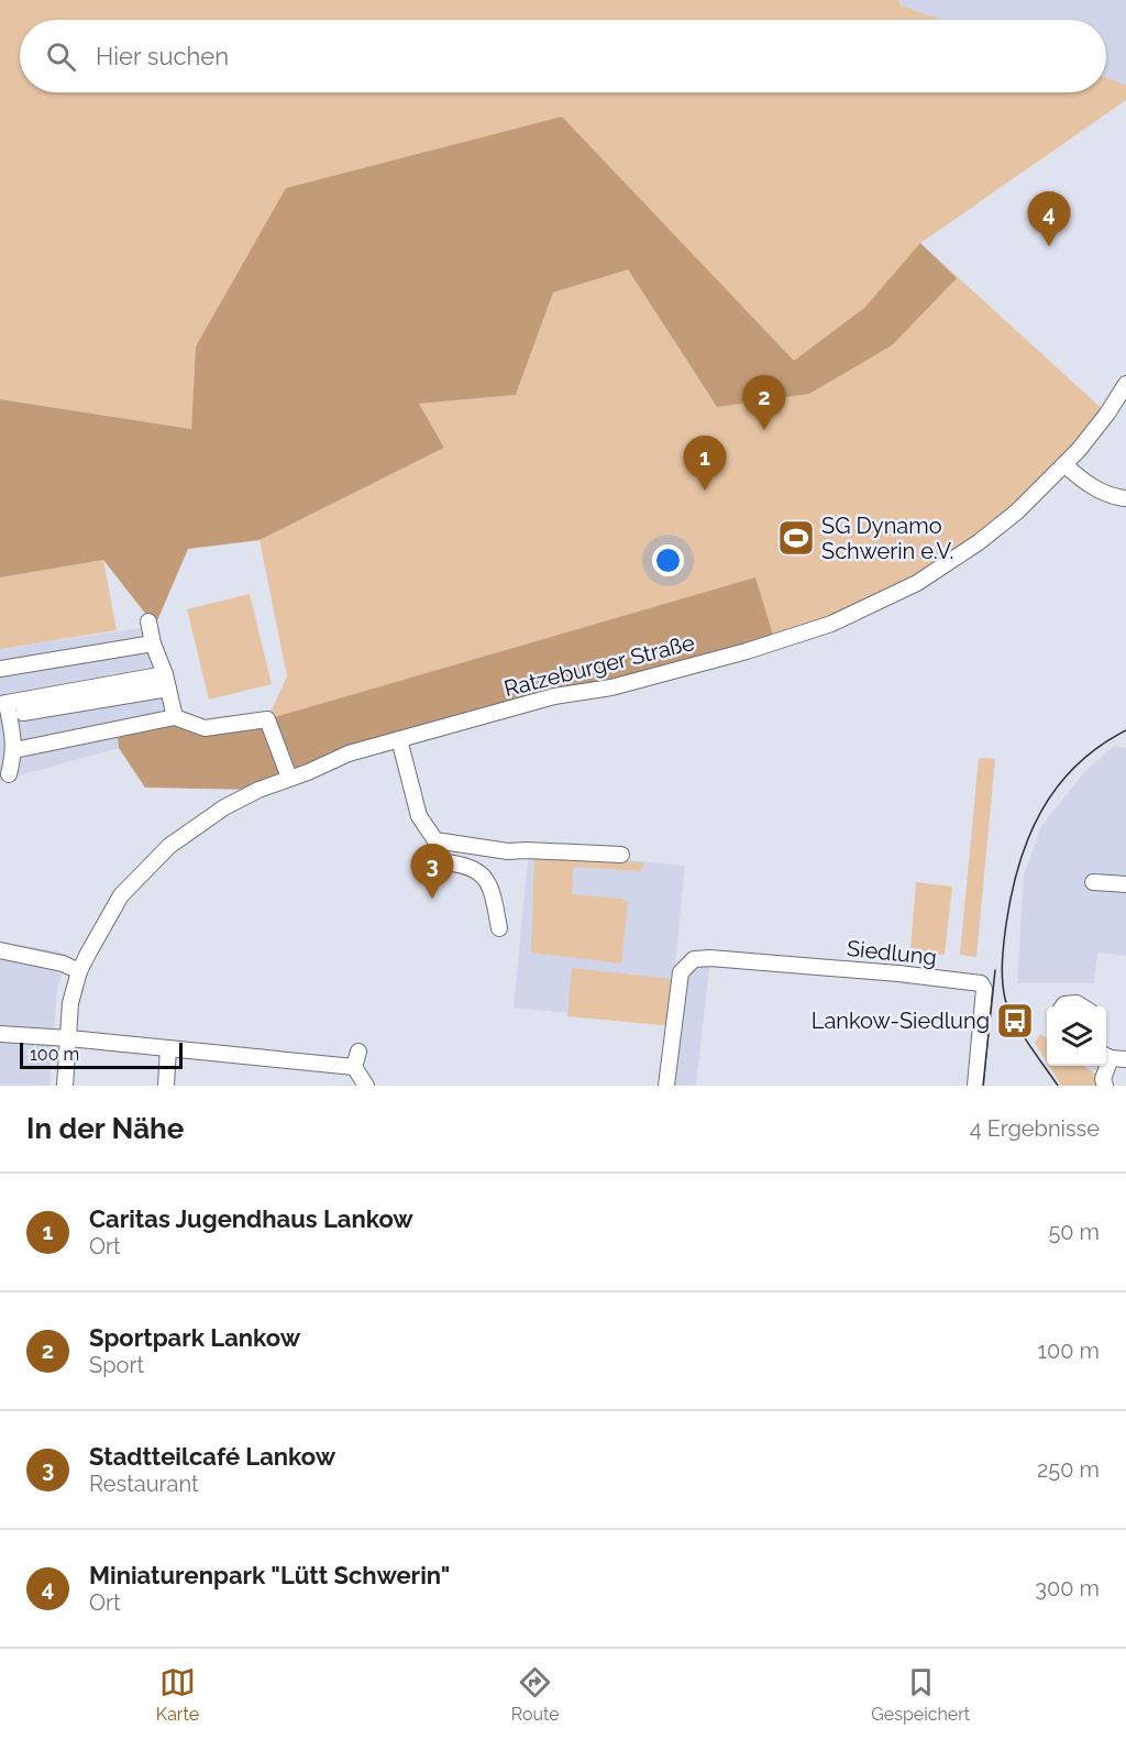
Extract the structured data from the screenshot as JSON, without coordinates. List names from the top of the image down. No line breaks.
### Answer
{"streets":{"street":["Ratzeburger Straße","Siedlung"]},"places":{"sports":["SG Dynamo Schwerin e.V."],"bus stop":["Lankow-Siedlung"]},"scale_bar":"100 m","page":{"search":"Hier suchen","pins":["4","2","1","3"],"scale":"100 m","heading":["In der Nähe","4 Ergebnisse"],"list":[{"mark":"1","name":"Caritas Jugendhaus Lankow","note":"Ort","value":"50 m"},{"mark":"2","name":"Sportpark Lankow","note":"Sport","value":"100 m"},{"mark":"3","name":"Stadtteilcafé Lankow","note":"Restaurant","value":"250 m"},{"mark":"4","name":"Miniaturenpark \"Lütt Schwerin\"","note":"Ort","value":"300 m"}],"nav":["Karte","Route","Gespeichert"]}}
